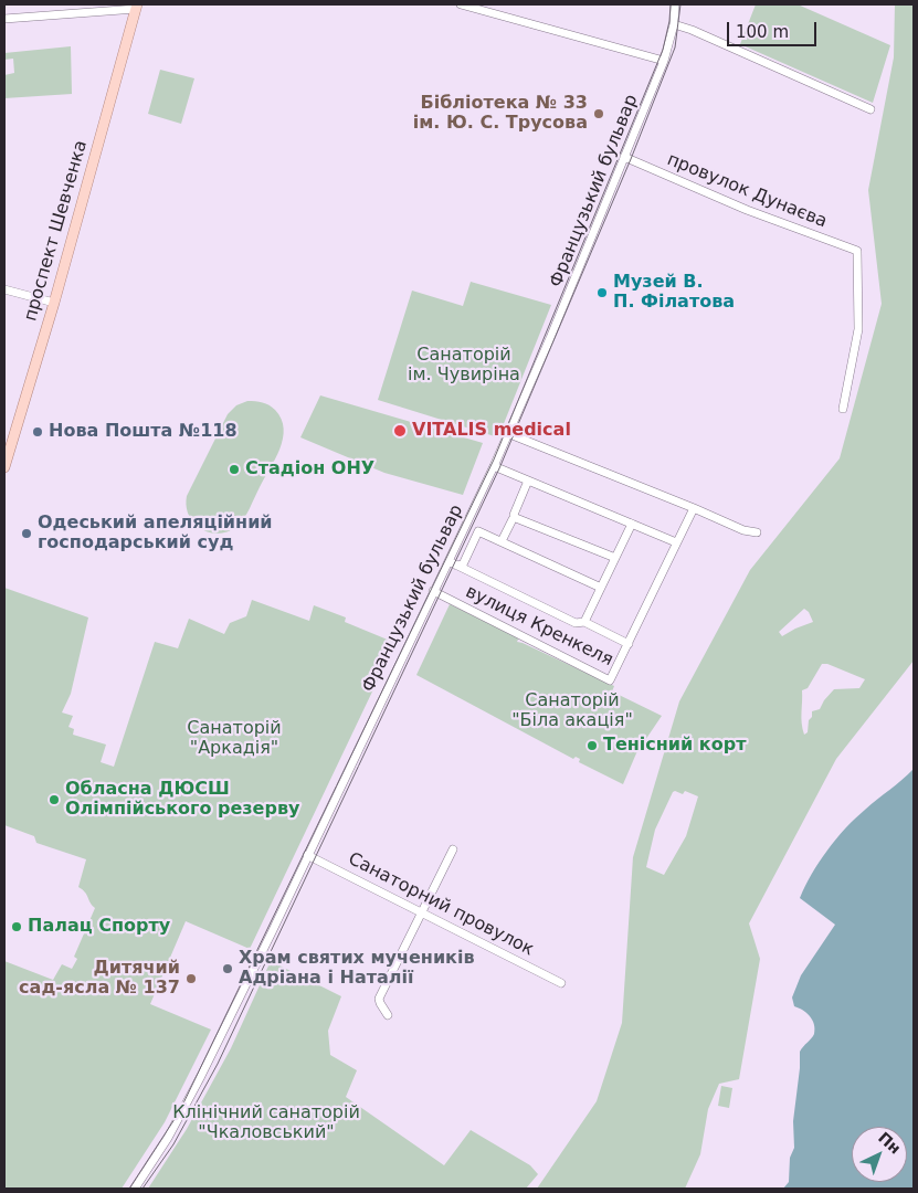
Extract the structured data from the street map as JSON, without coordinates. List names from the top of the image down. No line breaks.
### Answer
{"streets":{"main road":["проспект Шевченка"],"street":["Французький бульвар","провулок Дунаєва","вулиця Кренкеля","Санаторний провулок"]},"crossings":[["Французький бульвар","провулок Дунаєва"],["Французький бульвар","вулиця Кренкеля"],["Французький бульвар","Санаторний провулок"]],"parks":["Санаторій ім. Чувиріна","Санаторій \"Біла акація\"","Санаторій \"Аркадія\"","Клінічний санаторій \"Чкаловський\""],"places":["Бібліотека № 33 ім. Ю. С. Трусова","Музей В. П. Філатова","VITALIS medical","Нова Пошта №118","Стадіон ОНУ","Одеський апеляційний господарський суд","Тенісний корт","Обласна ДЮСШ Олімпійського резерву","Палац Спорту","Храм святих мучеників Адріана і Наталії","Дитячий сад-ясла № 137"],"scale_bar":"100 m","north":"top right"}
